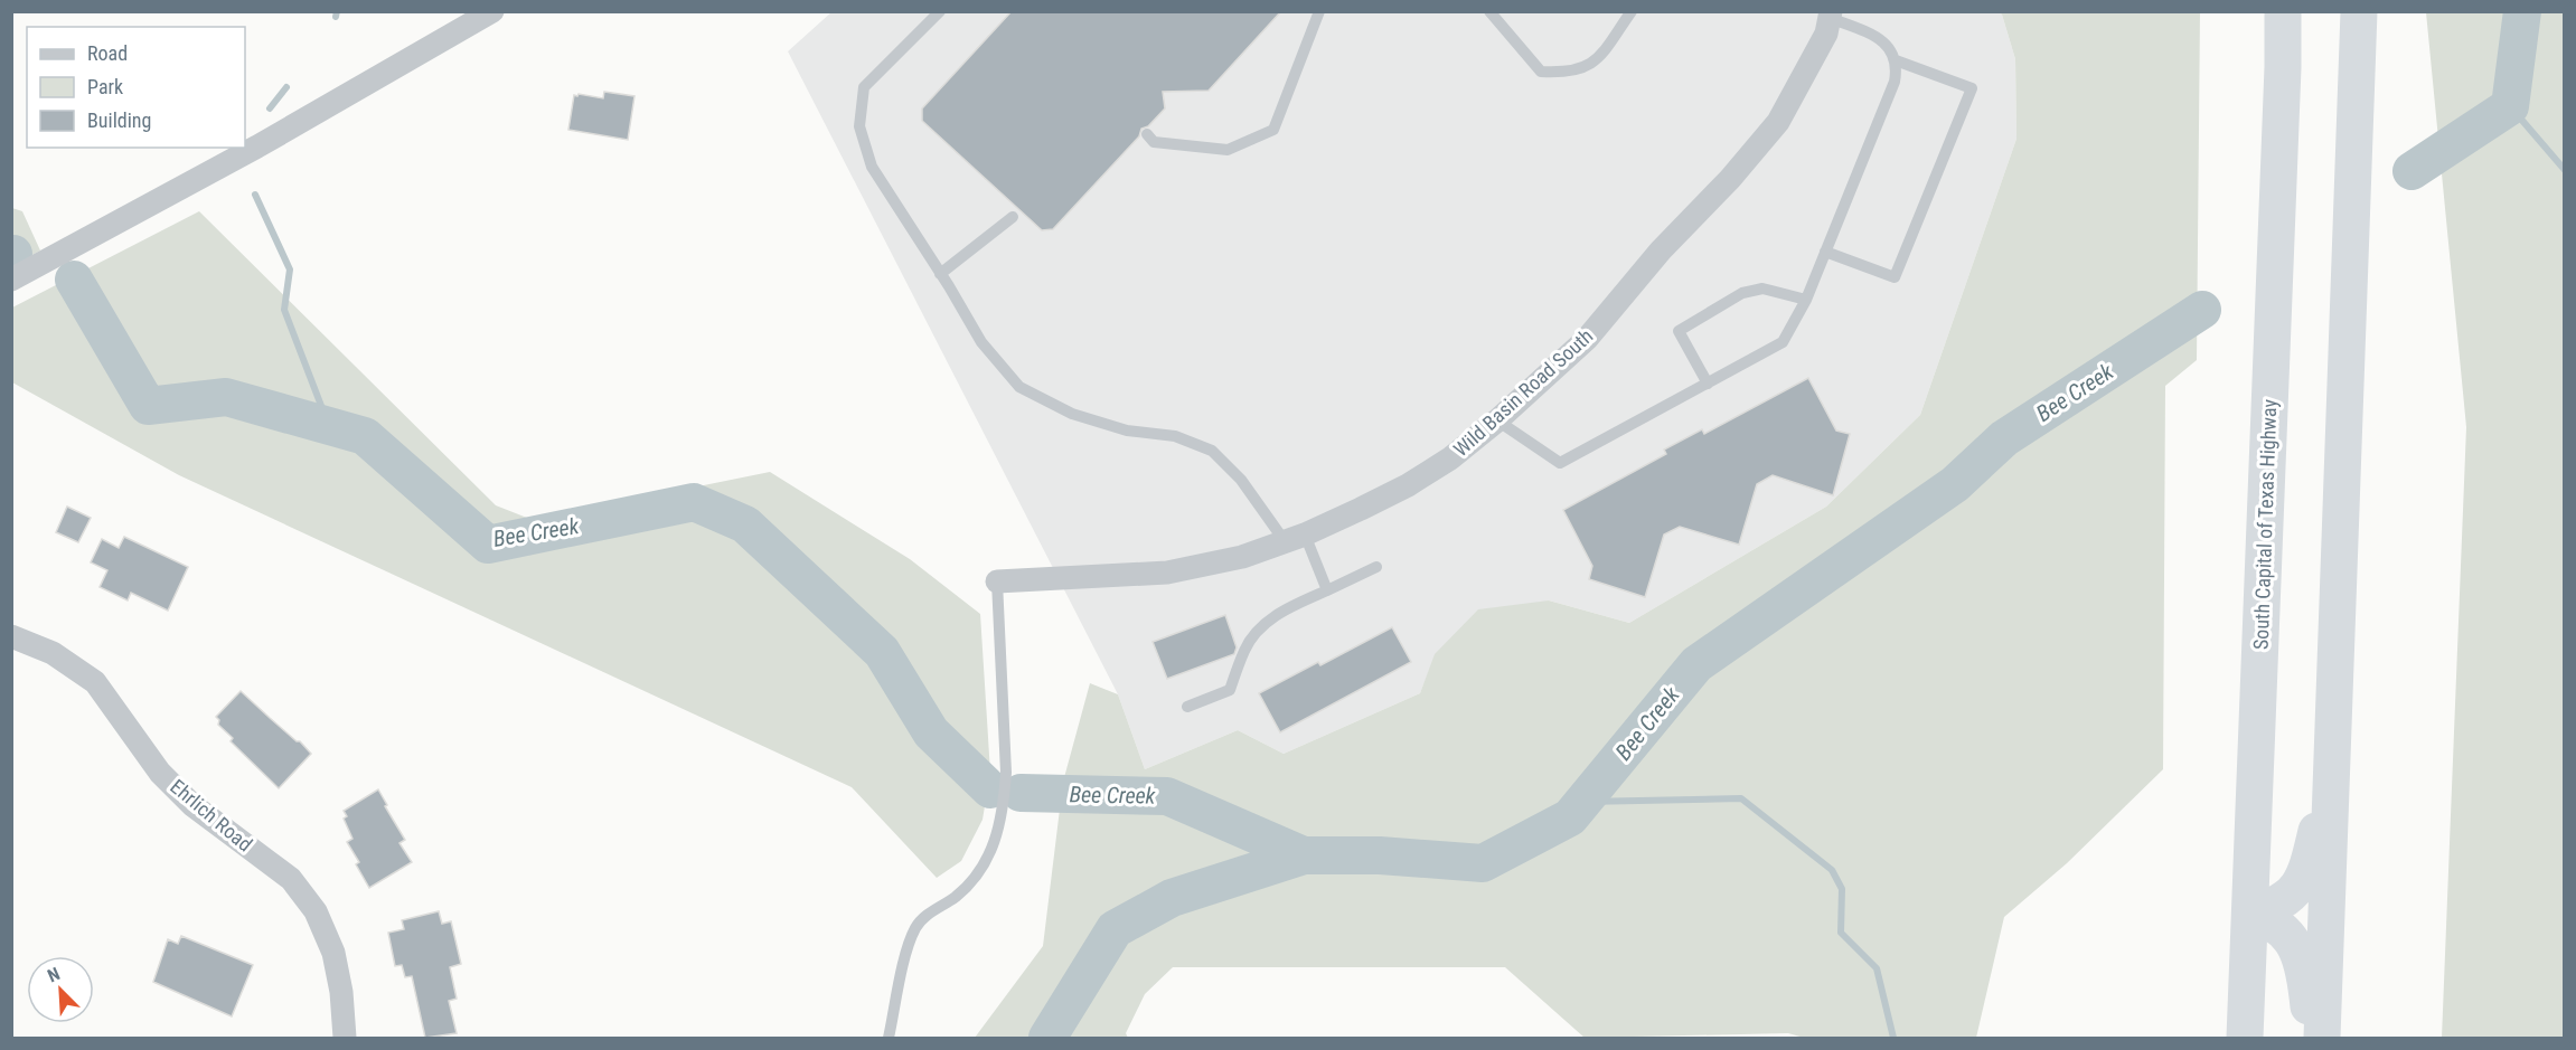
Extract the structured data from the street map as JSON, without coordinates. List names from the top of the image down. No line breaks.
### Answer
{"streets":{"highway":["South Capital of Texas Highway"],"street":["Wild Basin Road South","Ehrlich Road"]},"water":["Bee Creek"],"legend":["Road","Park","Building"],"north":"top left"}
